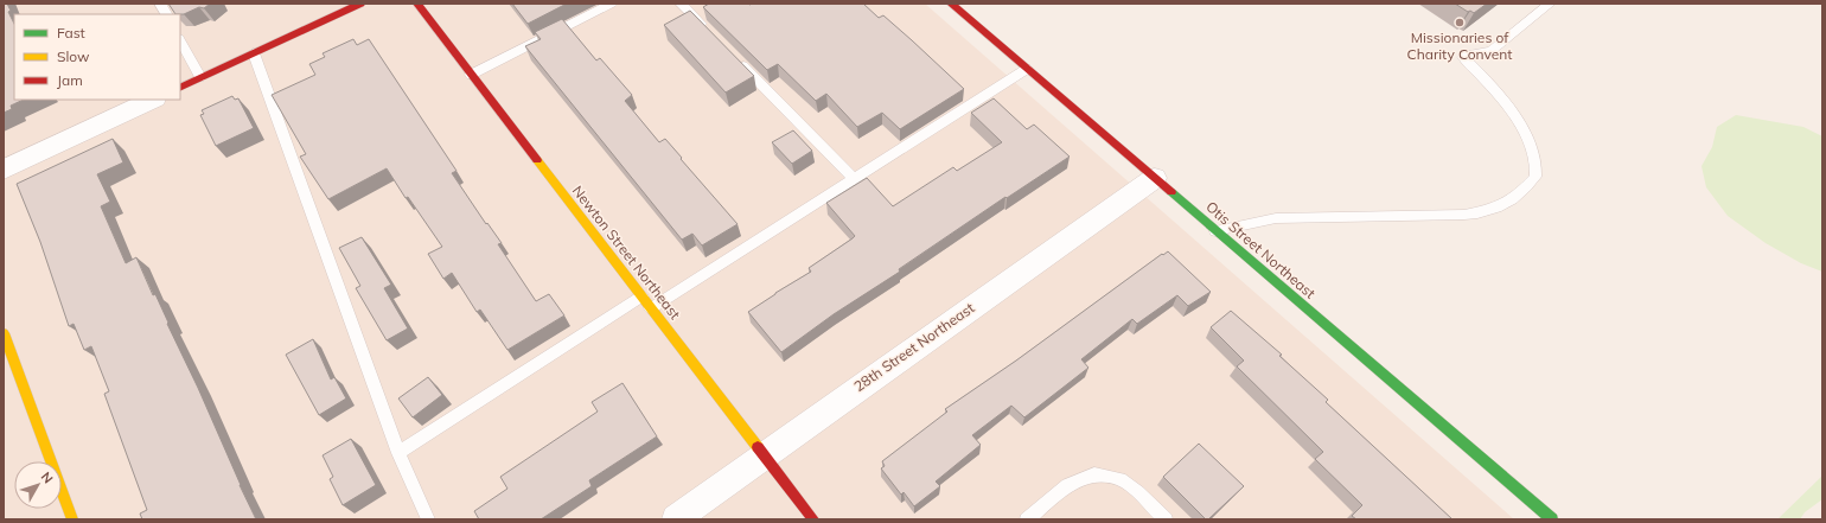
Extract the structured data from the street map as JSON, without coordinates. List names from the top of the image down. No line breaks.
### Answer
{"streets":{"street":["Otis Street Northeast","Newton Street Northeast","28th Street Northeast"]},"crossings":[["Otis Street Northeast","28th Street Northeast"],["Newton Street Northeast","28th Street Northeast"]],"places":["Missionaries of Charity Convent"],"legend":["Fast","Slow","Jam"],"north":"top right"}
